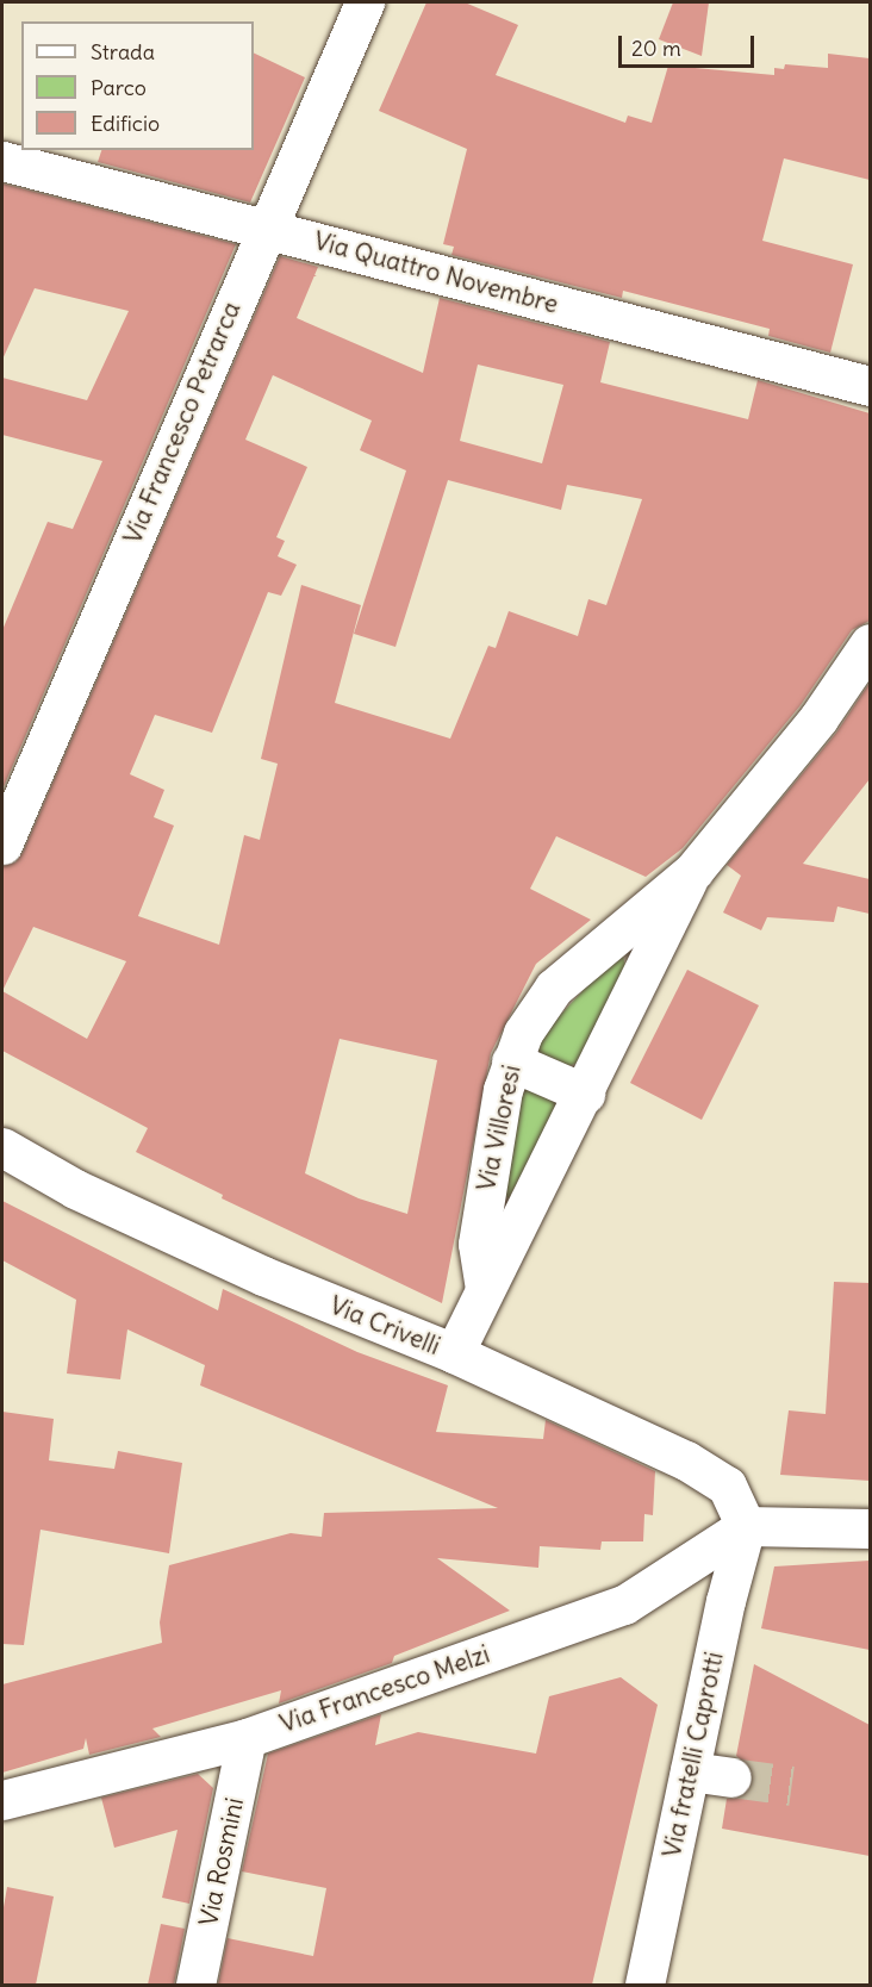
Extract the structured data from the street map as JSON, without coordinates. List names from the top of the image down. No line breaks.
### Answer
{"streets":{"street":["Via Quattro Novembre","Via Francesco Petrarca","Via Villoresi","Via Crivelli","Via Francesco Melzi","Via fratelli Caprotti","Via Rosmini"]},"crossings":[["Via Quattro Novembre","Via Francesco Petrarca"],["Via Villoresi","Via Crivelli"],["Via Crivelli","Via Francesco Melzi"],["Via Crivelli","Via fratelli Caprotti"],["Via Francesco Melzi","Via fratelli Caprotti"],["Via Francesco Melzi","Via Rosmini"]],"legend":["Strada","Parco","Edificio"],"scale_bar":"20 m"}
